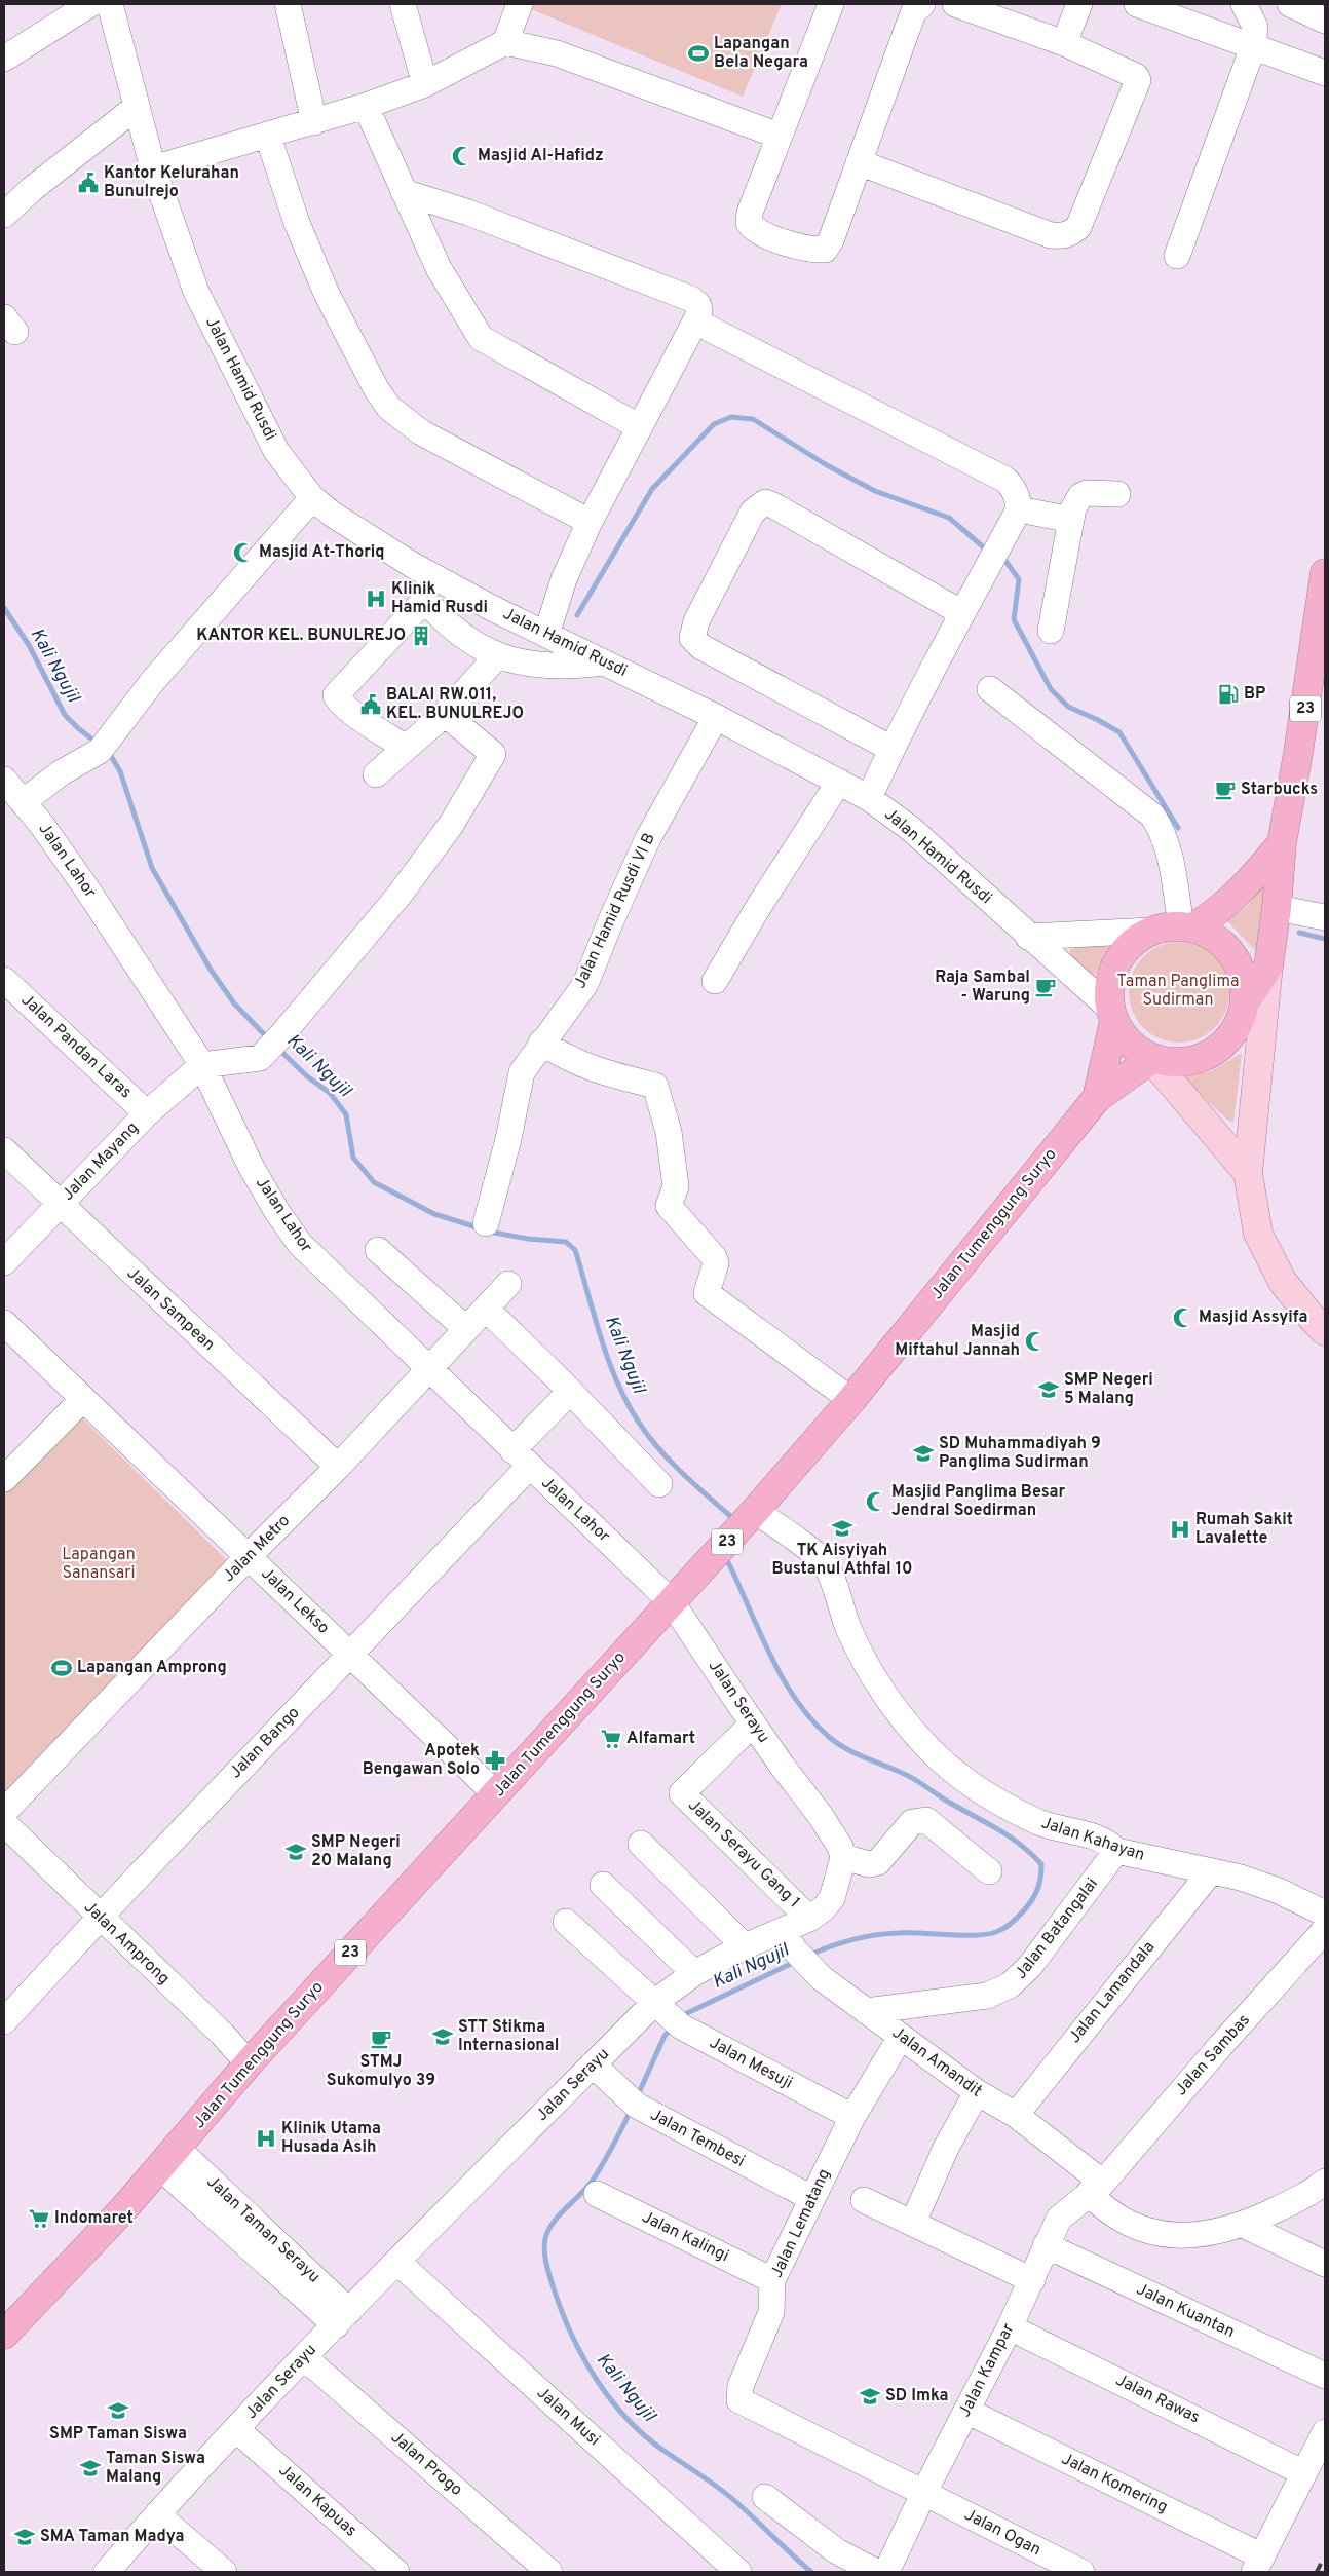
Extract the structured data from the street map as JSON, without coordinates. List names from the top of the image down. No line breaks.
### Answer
{"streets":{"highway":["23","Jalan Tumenggung Suryo"],"street":["Jalan Hamid Rusdi","Jalan Lahor","Jalan Hamid Rusdi VI B","Jalan Pandan Laras","Jalan Mayang","Jalan Sampean","Jalan Metro","Jalan Lekso","Jalan Serayu","Jalan Bango","Jalan Kahayan","Jalan Serayu Gang 1","Jalan Batangalai","Jalan Amprong","Jalan Lamandala","Jalan Sambas","Jalan Amandit","Jalan Mesuji","Jalan Tembesi","Jalan Lematang","Jalan Taman Serayu","Jalan Kalingi","Jalan Kuantan","Jalan Kampar","Jalan Rawas","Jalan Musi","Jalan Progo","Jalan Komering","Jalan Kapuas","Jalan Ogan"]},"crossings":[["Jalan Hamid Rusdi","23"],["Jalan Hamid Rusdi","Jalan Hamid Rusdi VI B"],["Jalan Hamid Rusdi","Jalan Tumenggung Suryo"],["23","Jalan Tumenggung Suryo"],["Jalan Lahor","Jalan Mayang"],["Jalan Lahor","Jalan Tumenggung Suryo"],["Jalan Lahor","Jalan Metro"],["Jalan Lahor","Jalan Serayu"],["Jalan Lahor","Jalan Bango"],["Jalan Pandan Laras","Jalan Mayang"],["Jalan Mayang","Jalan Sampean"],["Jalan Tumenggung Suryo","Jalan Lekso"],["Jalan Tumenggung Suryo","Jalan Serayu"],["Jalan Tumenggung Suryo","Jalan Kahayan"],["Jalan Tumenggung Suryo","Jalan Amprong"],["Jalan Tumenggung Suryo","Jalan Taman Serayu"],["Jalan Sampean","Jalan Metro"],["Jalan Metro","Jalan Lekso"],["Jalan Lekso","Jalan Bango"],["Jalan Serayu","Jalan Serayu Gang 1"],["Jalan Serayu","Jalan Amandit"],["Jalan Serayu","Jalan Mesuji"],["Jalan Serayu","Jalan Tembesi"],["Jalan Serayu","Jalan Taman Serayu"],["Jalan Serayu","Jalan Musi"],["Jalan Serayu","Jalan Progo"],["Jalan Serayu","Jalan Kapuas"],["Jalan Bango","Jalan Amprong"],["Jalan Kahayan","Jalan Batangalai"],["Jalan Kahayan","Jalan Lamandala"],["Jalan Batangalai","Jalan Amandit"],["Jalan Lamandala","Jalan Amandit"],["Jalan Sambas","Jalan Amandit"],["Jalan Sambas","Jalan Kampar"],["Jalan Amandit","Jalan Lematang"],["Jalan Amandit","Jalan Kampar"],["Jalan Mesuji","Jalan Lematang"],["Jalan Tembesi","Jalan Lematang"],["Jalan Lematang","Jalan Kalingi"],["Jalan Lematang","Jalan Kampar"],["Jalan Lematang","Jalan Ogan"],["Jalan Kuantan","Jalan Kampar"],["Jalan Kampar","Jalan Rawas"],["Jalan Kampar","Jalan Komering"],["Jalan Kampar","Jalan Ogan"]],"water":["Kali Ngujil"],"parks":["Taman Panglima Sudirman","Lapangan Sanansari"],"places":{"sports":["Lapangan Bela Negara","Lapangan Amprong"],"mosque":["Masjid Al-Hafidz","Masjid At-Thoriq","Masjid Assyifa","Masjid Miftahul Jannah","Masjid Panglima Besar Jendral Soedirman"],"public building":["Kantor Kelurahan Bunulrejo","BALAI RW.011, KEL. BUNULREJO"],"hospital":["Klinik Hamid Rusdi","Rumah Sakit Lavalette","Klinik Utama Husada Asih"],"building":["KANTOR KEL. BUNULREJO"],"fuel station":["BP"],"cafe":["Starbucks","Raja Sambal - Warung","STMJ Sukomulyo 39"],"school or university":["SMP Negeri 5 Malang","SD Muhammadiyah 9 Panglima Sudirman","TK Aisyiyah Bustanul Athfal 10","SMP Negeri 20 Malang","STT Stikma Internasional","SD Imka","SMP Taman Siswa","Taman Siswa Malang","SMA Taman Madya"],"supermarket":["Alfamart","Indomaret"],"pharmacy":["Apotek Bengawan Solo"]}}
